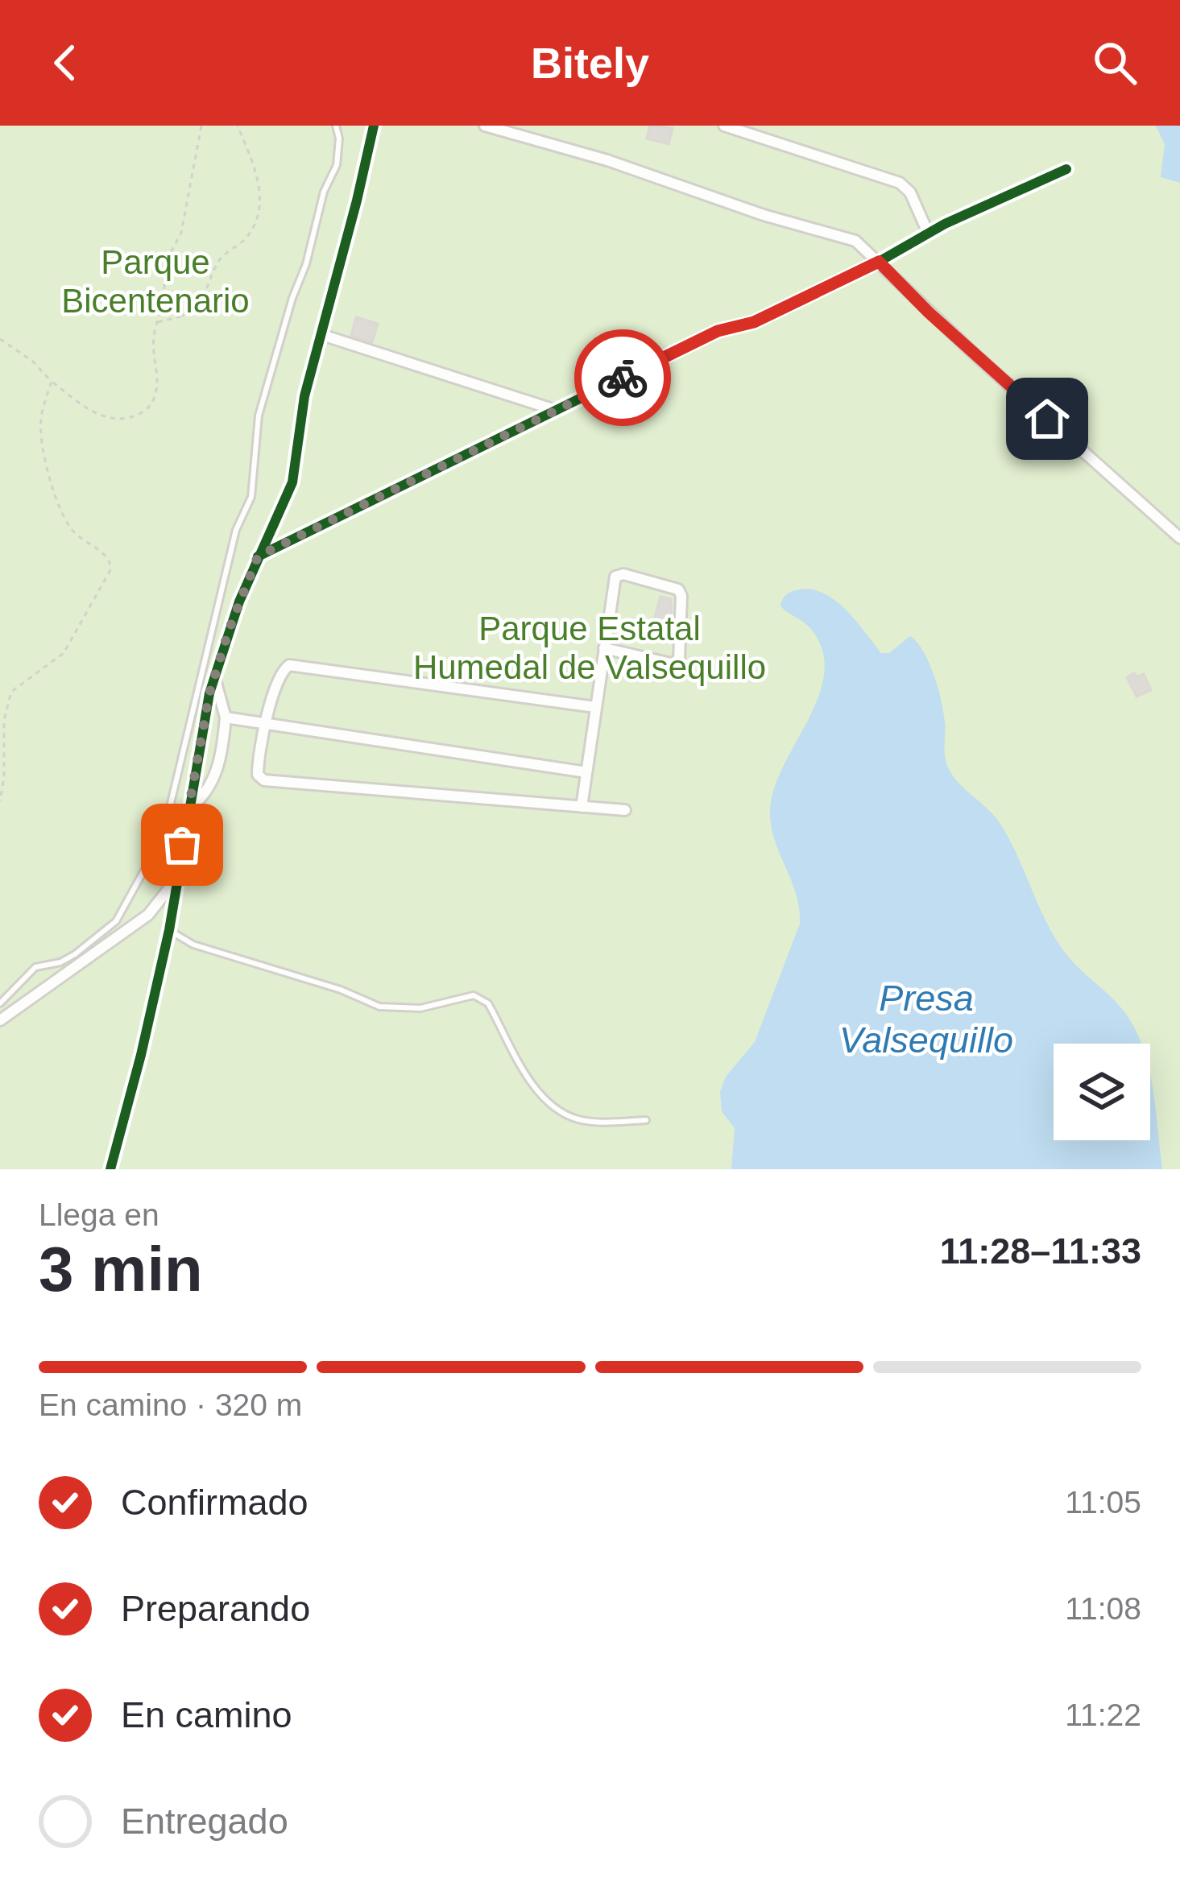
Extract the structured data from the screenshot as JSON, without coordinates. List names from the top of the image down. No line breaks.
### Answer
{"water":["Presa Valsequillo"],"parks":["Parque Bicentenario","Parque Estatal Humedal de Valsequillo"],"page":{"header":"Bitely","heading":["3 min","Llega en","11:28–11:33"],"bar":"En camino · 320 m","list":[["Confirmado","11:05"],["Preparando","11:08"],["En camino","11:22"],"Entregado"]}}
